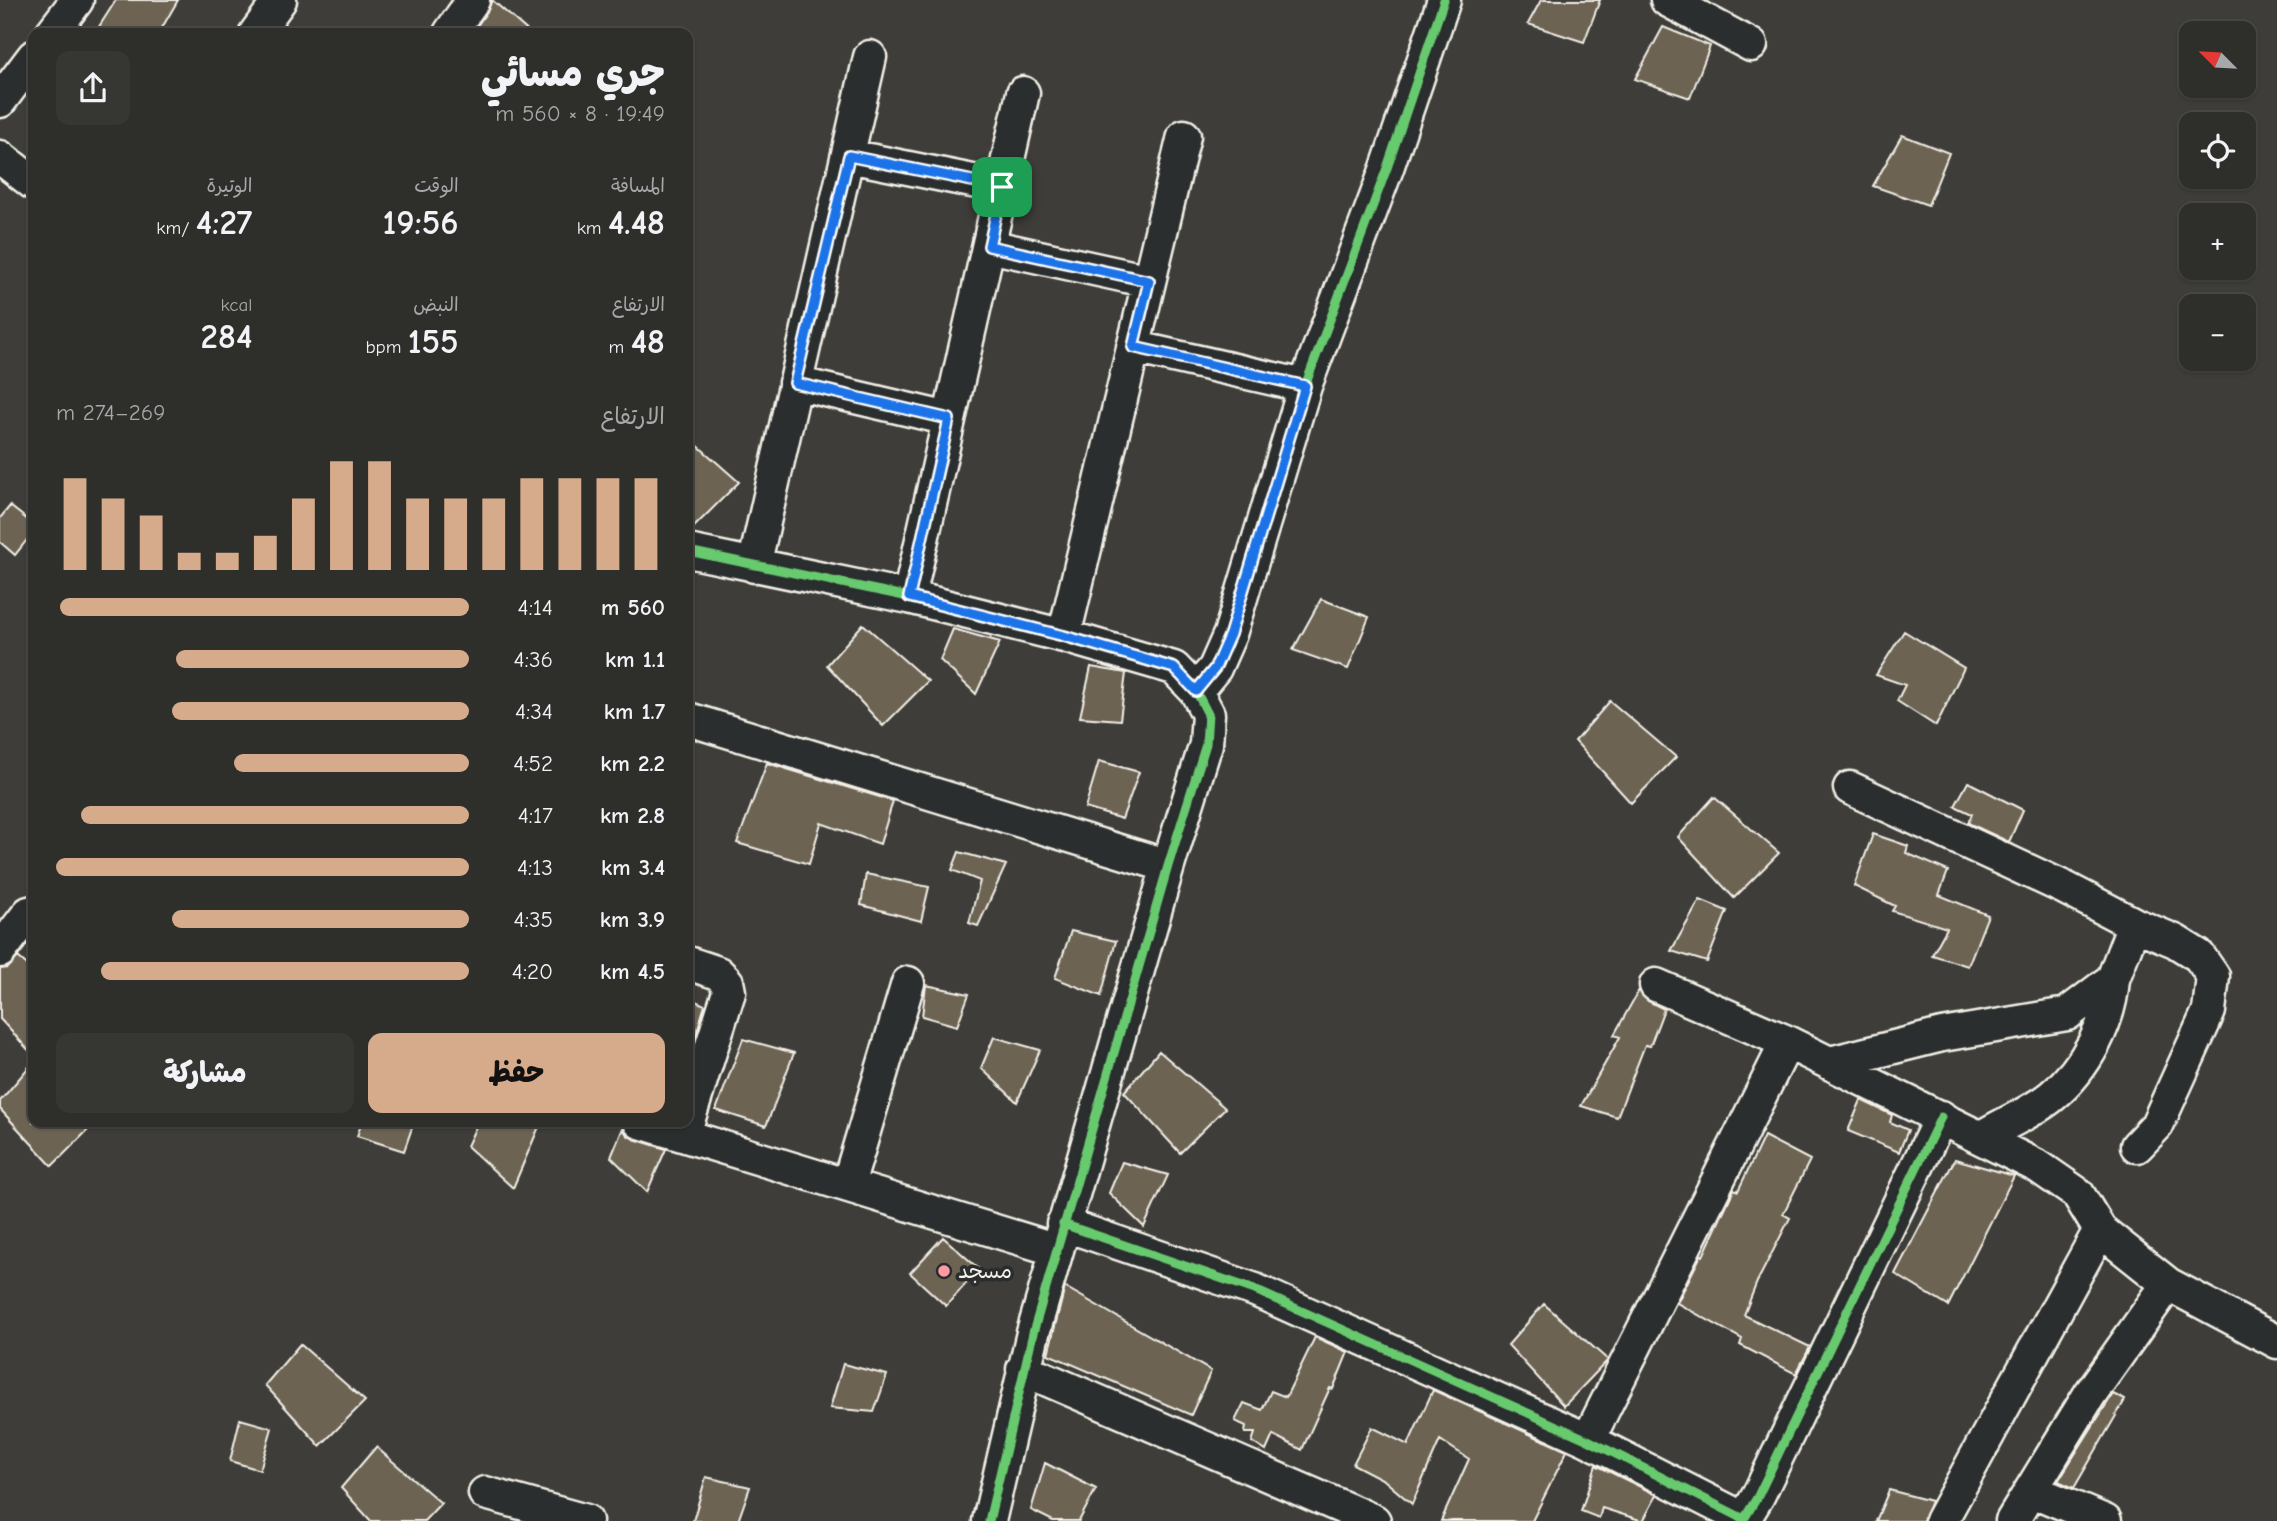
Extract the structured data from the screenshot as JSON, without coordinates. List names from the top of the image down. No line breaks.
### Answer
{"places":["مسجد"],"north":"top left","page":{"map_buttons":["+","−"],"heading":["جري مسائي","19:49 · 8 × 560 m"],"stats":[["المسافة","4.48 km"],["الوقت","19:56"],["الوتيرة","4:27 /km"],["الارتفاع","48 m"],["النبض","155 bpm"],["kcal","284"]],"chart":["الارتفاع","269–274 m"],"list":[{"name":"560 m","note":"4:14"},{"name":"1.1 km","note":"4:36"},{"name":"1.7 km","note":"4:34"},{"name":"2.2 km","note":"4:52"},{"name":"2.8 km","note":"4:17"},{"name":"3.4 km","note":"4:13"},{"name":"3.9 km","note":"4:35"},{"name":"4.5 km","note":"4:20"}],"buttons":["حفظ","مشاركة"]}}
